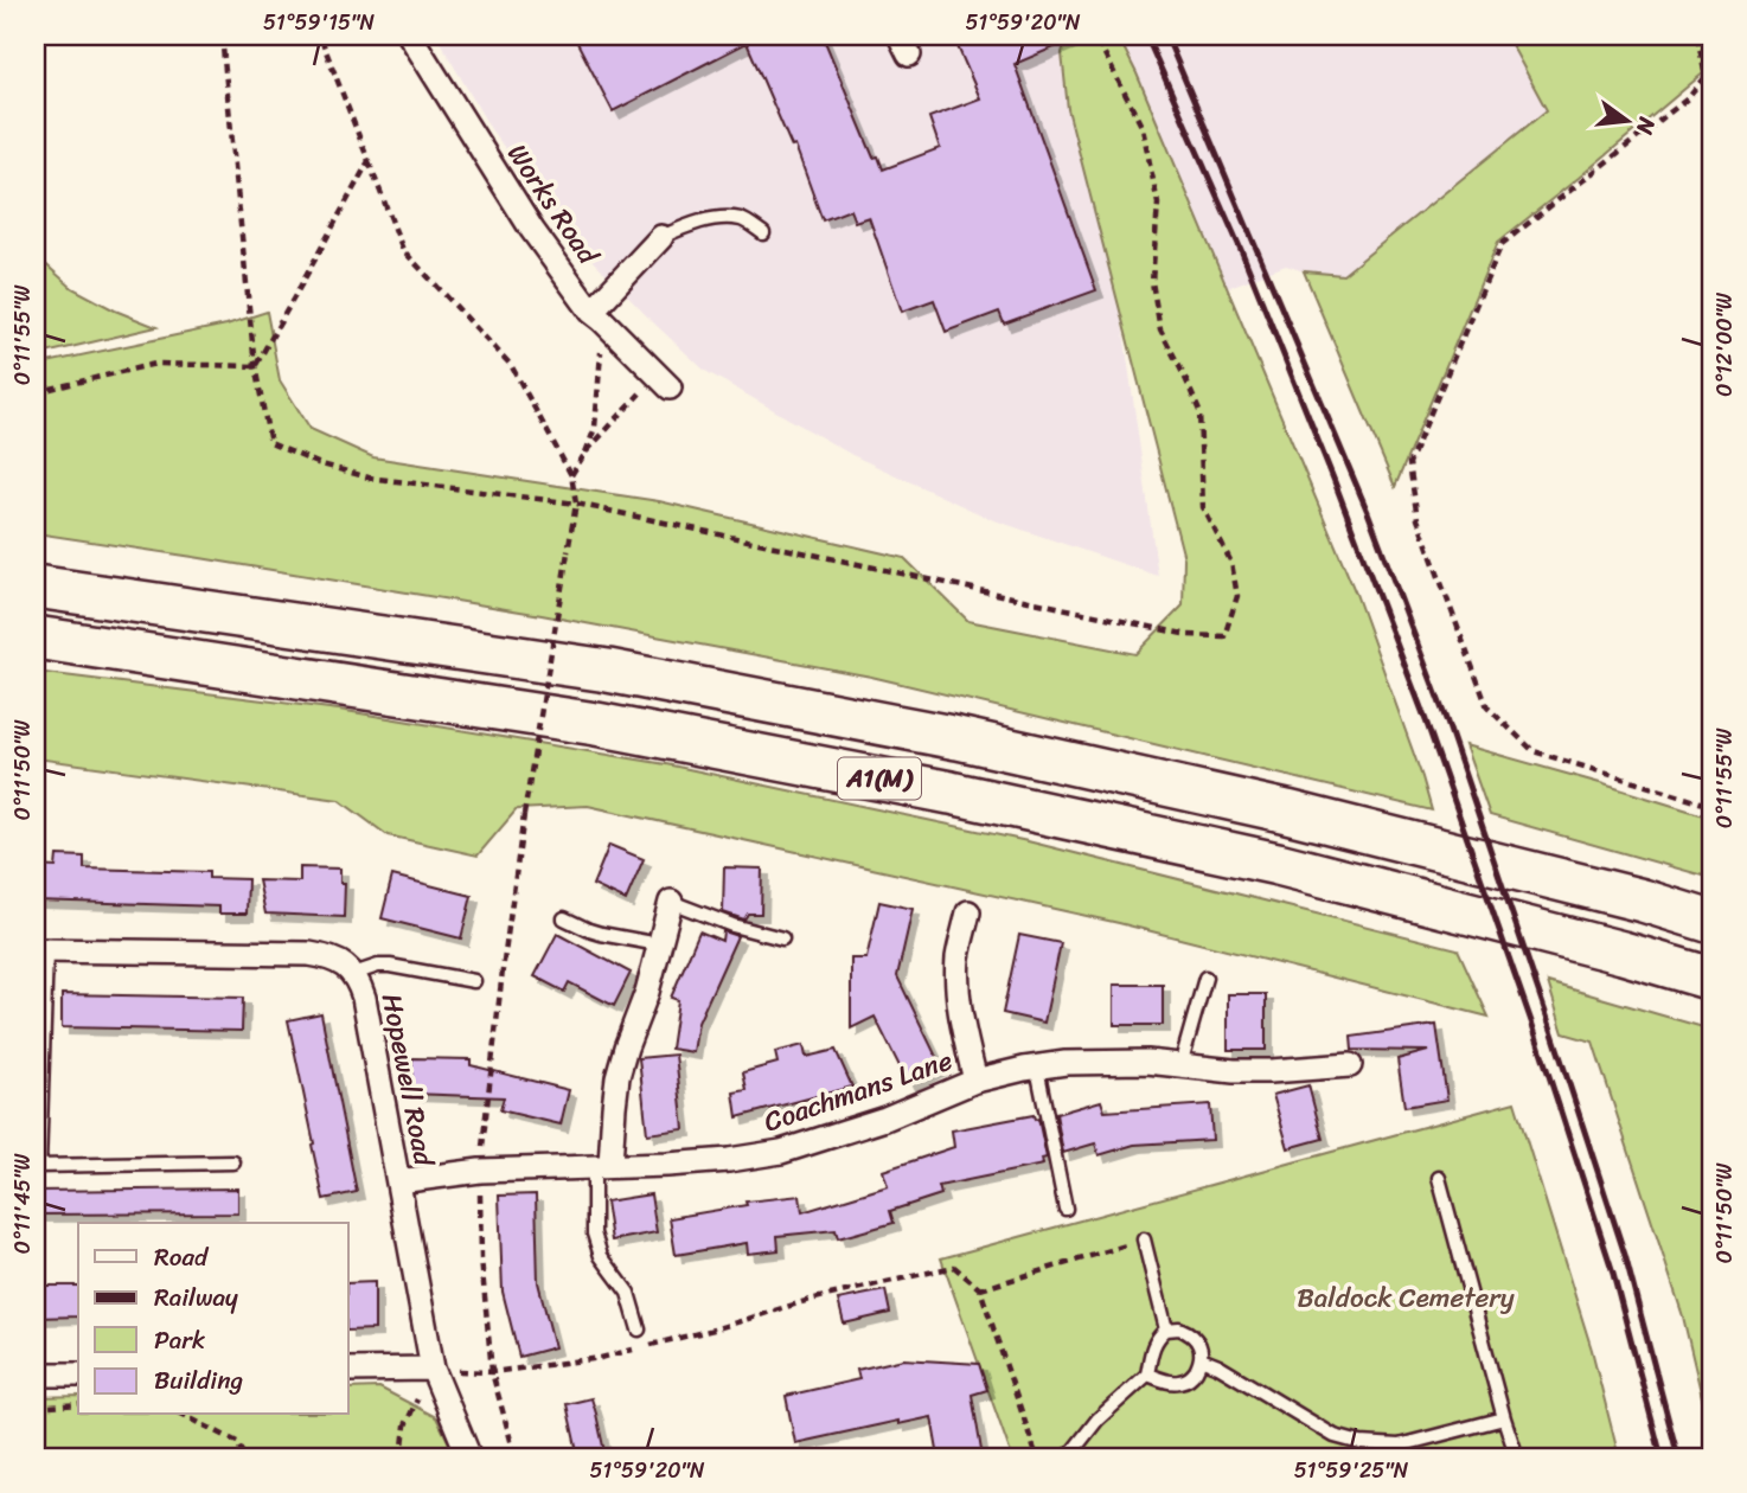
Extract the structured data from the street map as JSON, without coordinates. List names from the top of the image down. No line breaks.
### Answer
{"streets":{"highway":["A1(M)"],"street":["Works Road","Hopewell Road","Coachmans Lane"]},"crossings":[["Hopewell Road","Coachmans Lane"]],"parks":["Baldock Cemetery"],"legend":["Road","Railway","Park","Building"],"north":"right","coordinates":["51°59'15\"N","51°59'20\"N","0°11'55\"W","0°12'00\"W","0°11'50\"W","0°11'45\"W","51°59'25\"N"]}
